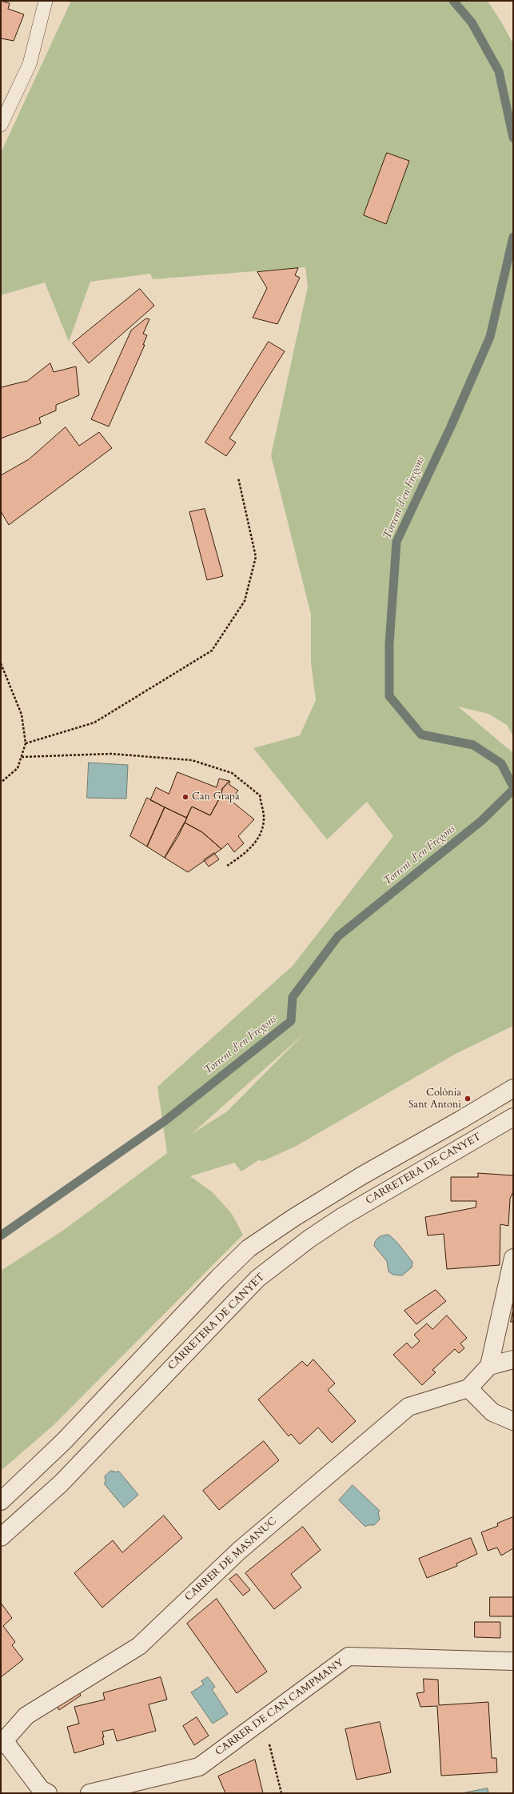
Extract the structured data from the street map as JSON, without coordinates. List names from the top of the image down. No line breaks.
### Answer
{"streets":{"street":["CARRETERA DE CANYET","CARRER DE MASANUC","CARRER DE CAN CAMPMANY"]},"water":["Torrent d'en Fregons"],"places":["Can Grapa","Colònia Sant Antoni"]}
